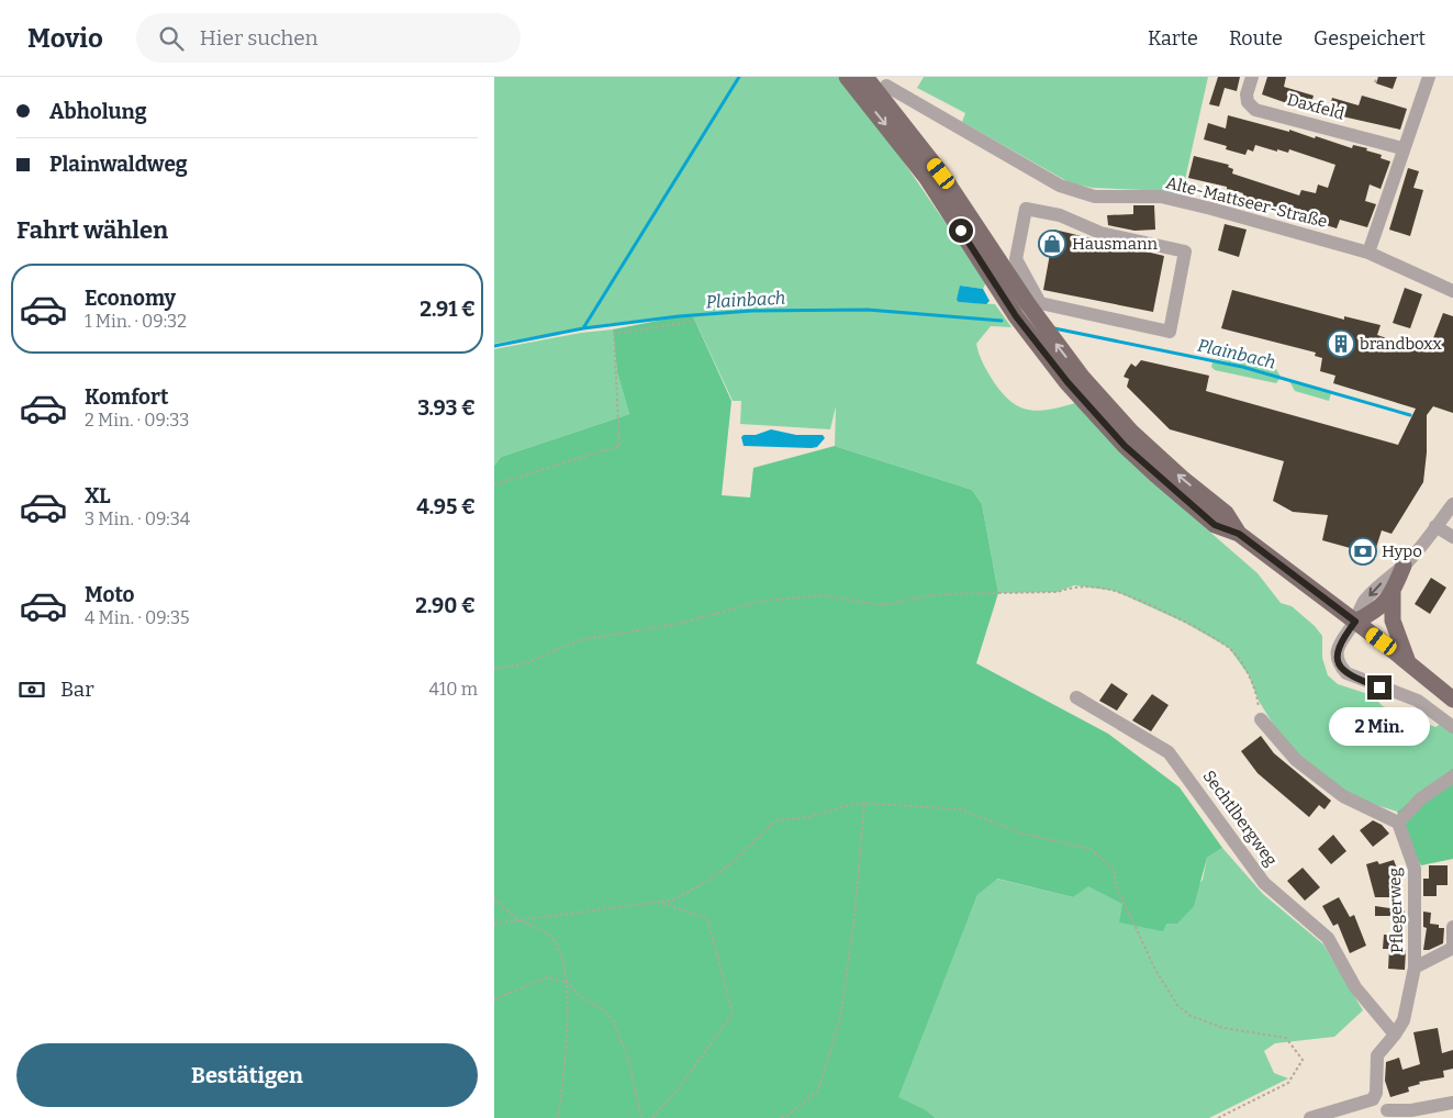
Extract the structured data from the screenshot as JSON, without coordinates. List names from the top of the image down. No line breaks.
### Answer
{"streets":{"street":["Daxfeld","Alte-Mattseer-Straße","Sechtlbergweg","Pflegerweg"]},"crossings":[["Sechtlbergweg","Pflegerweg"]],"water":["Plainbach"],"places":{"shop":["Hausmann"],"building":["brandboxx"],"bank":["Hypo"]},"page":{"header":"Movio","search":"Hier suchen","nav":["Karte","Route","Gespeichert"],"banner":["Abholung","Plainwaldweg"],"heading":"Fahrt wählen","list":[{"name":"Economy","note":"1 Min. · 09:32","value":"2.91 €"},{"name":"Komfort","note":"2 Min. · 09:33","value":"3.93 €"},{"name":"XL","note":"3 Min. · 09:34","value":"4.95 €"},{"name":"Moto","note":"4 Min. · 09:35","value":"2.90 €"}],"pay":["Bar","410 m"],"bubble":"2 Min.","buttons":"Bestätigen"}}
